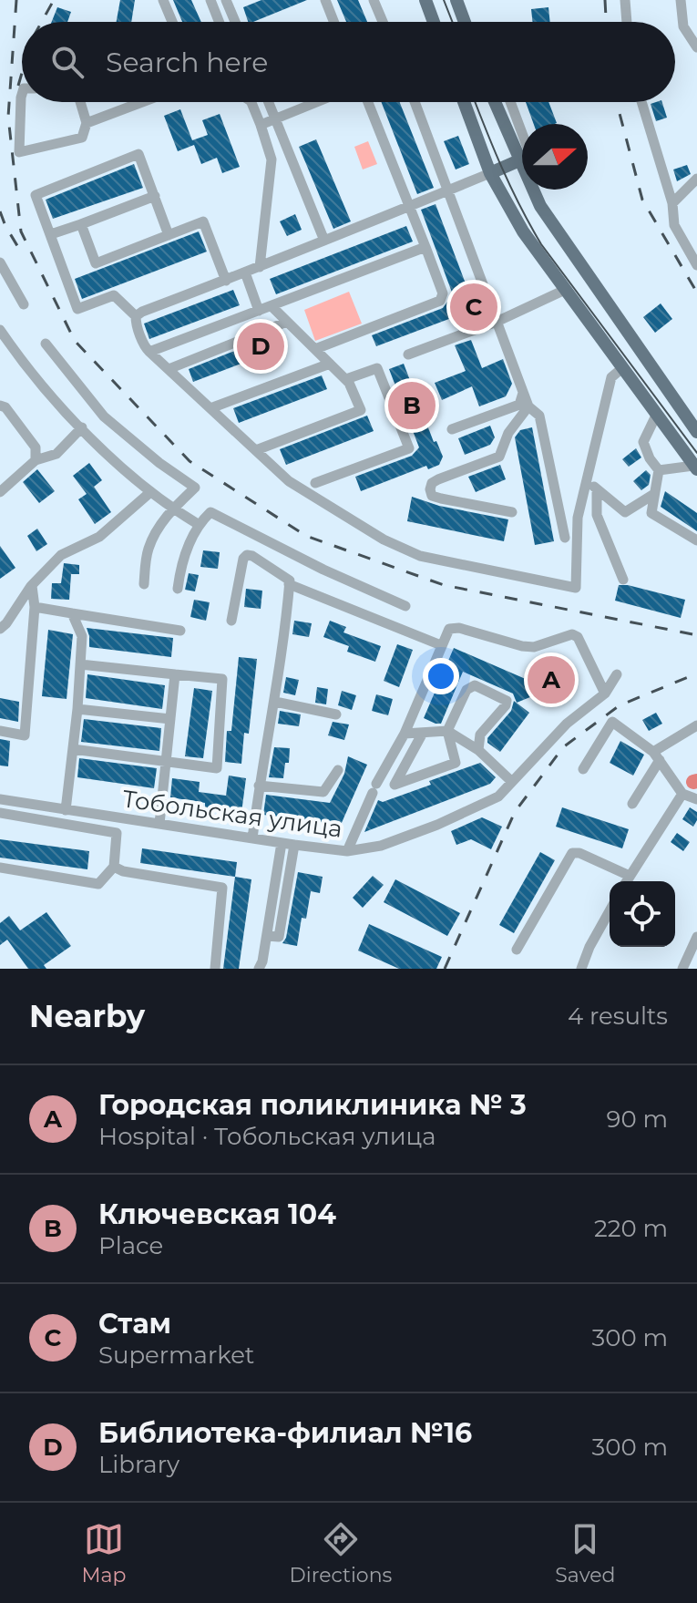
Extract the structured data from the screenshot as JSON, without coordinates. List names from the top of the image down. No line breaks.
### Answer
{"streets":{"street":["Тобольская улица"]},"north":"right","page":{"search":"Search here","pins":["C","D","B","A"],"heading":["Nearby","4 results"],"list":[{"mark":"A","name":"Городская поликлиника № 3","note":"Hospital · Тобольская улица","value":"90 m"},{"mark":"B","name":"Ключевская 104","note":"Place","value":"220 m"},{"mark":"C","name":"Стам","note":"Supermarket","value":"300 m"},{"mark":"D","name":"Библиотека-филиал №16","note":"Library","value":"300 m"}],"nav":["Map","Directions","Saved"]}}
